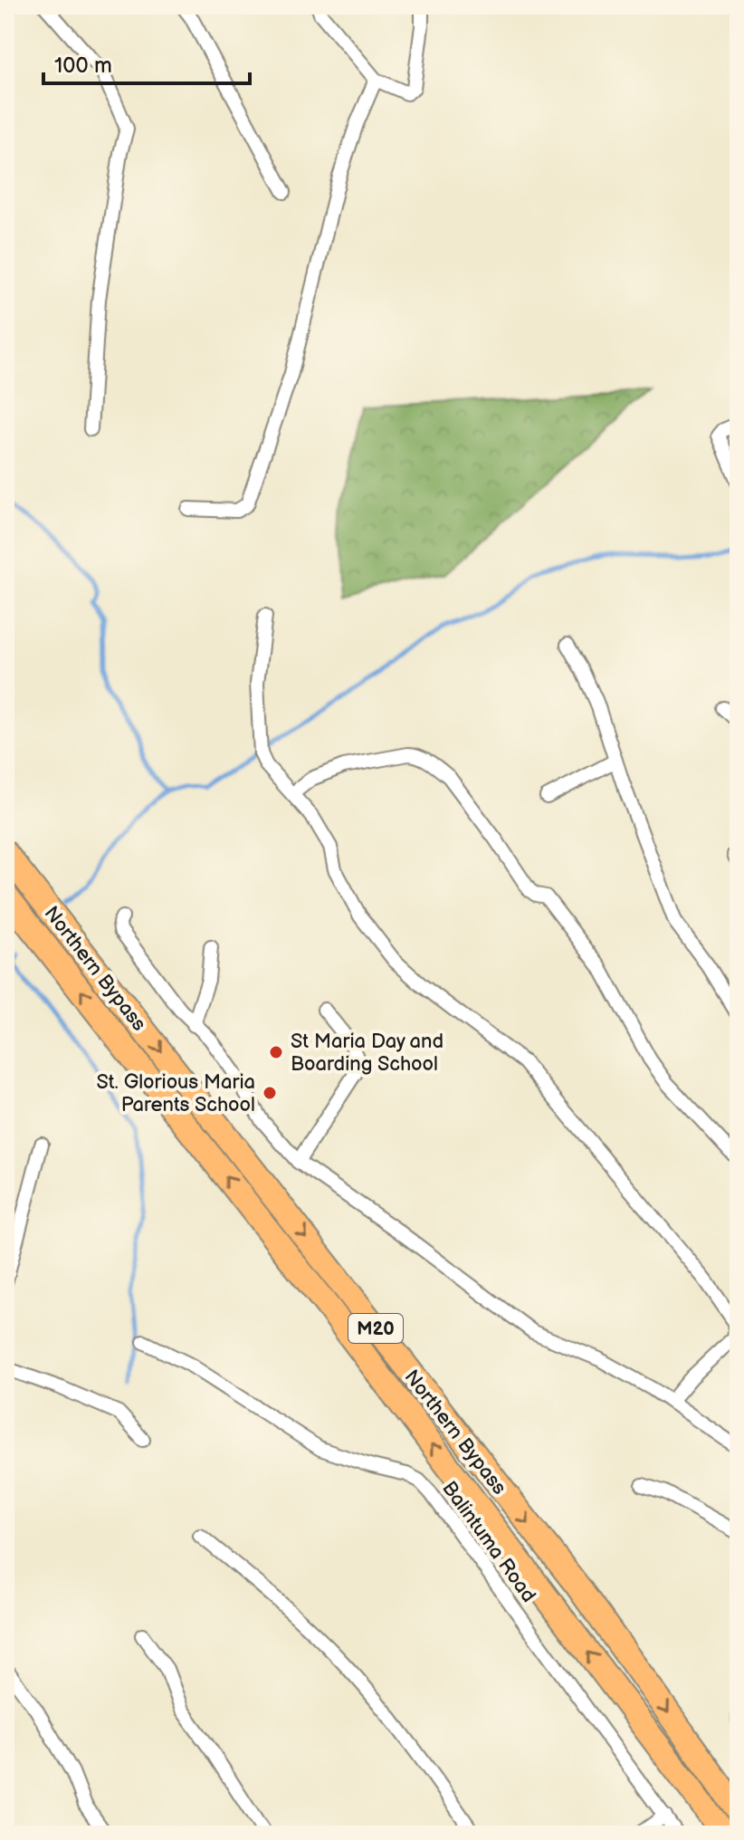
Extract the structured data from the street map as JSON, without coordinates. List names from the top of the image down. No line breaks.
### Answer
{"streets":{"highway":["Northern Bypass","M20"],"street":["Balintuma Road"]},"places":["St Maria Day and Boarding School","St. Glorious Maria Parents School"],"scale_bar":"100 m"}
